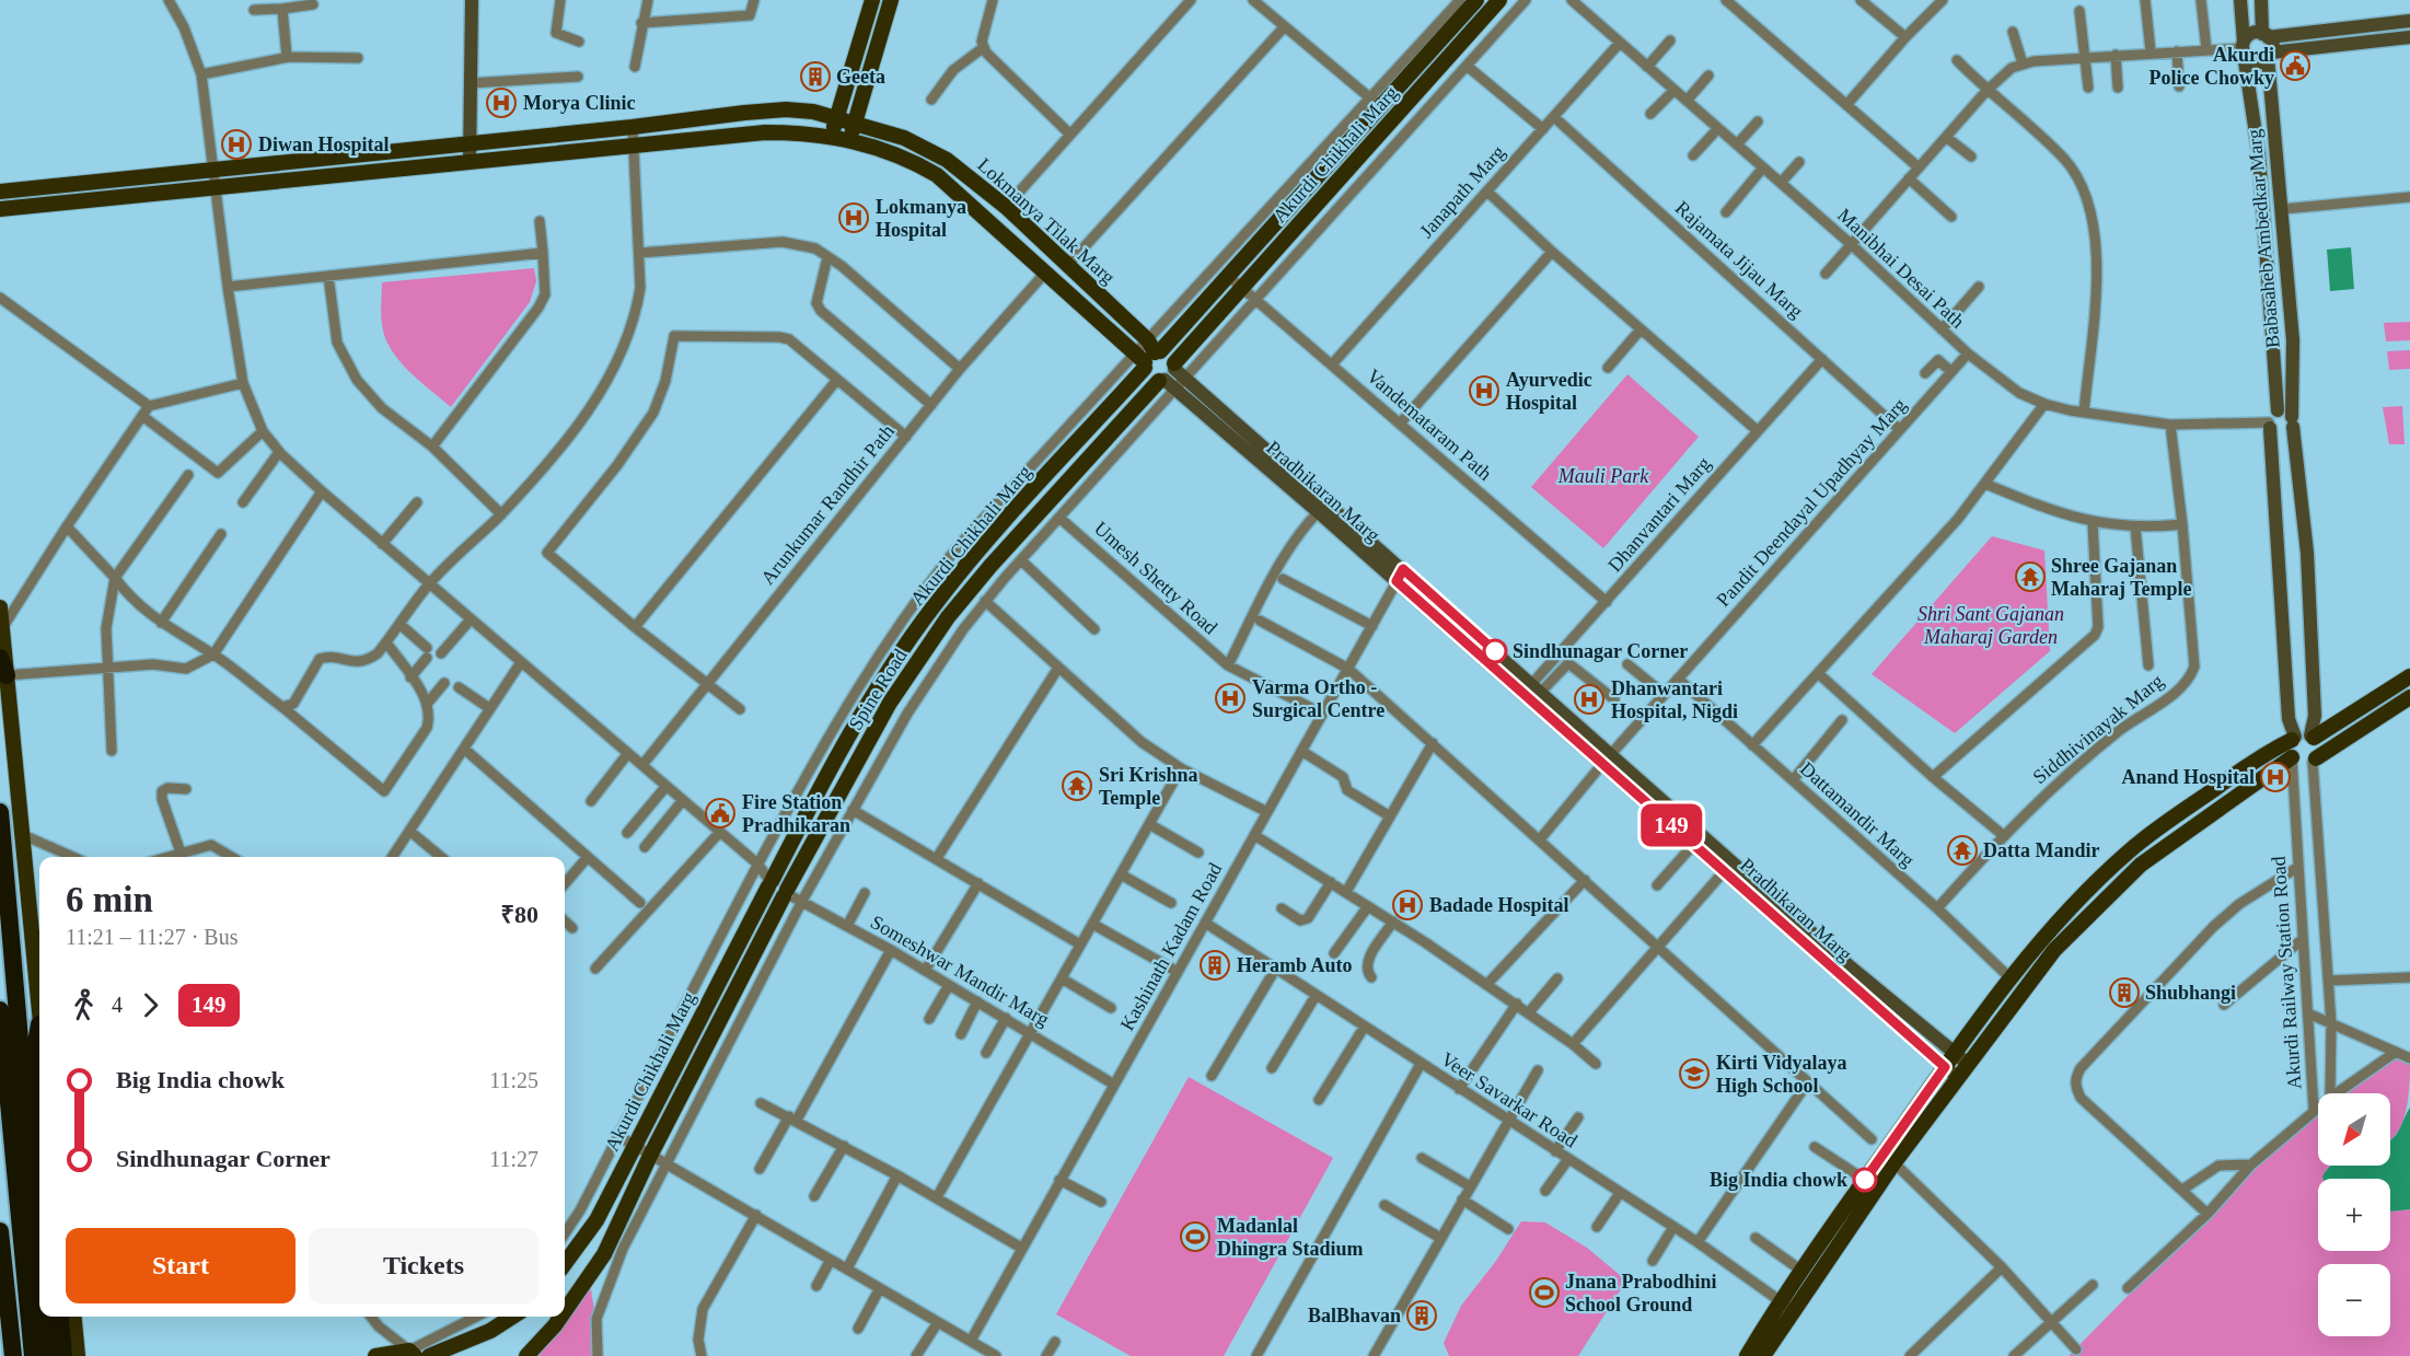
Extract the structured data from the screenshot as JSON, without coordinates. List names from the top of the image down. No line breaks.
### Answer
{"streets":{"main road":["Akurdi Chikhali Marg","Lokmanya Tilak Marg","Spine Road"],"street":["Janapath Marg","Babasaheb Ambedkar Marg","Rajamata Jijau Marg","Manibhai Desai Path","Vandemataram Path","Pradhikaran Marg","Pandit Deendayal Upadhyay Marg","Arunkumar Randhir Path","Dhanvantari Marg","Umesh Shetty Road","Siddhivinayak Marg","Dattamandir Marg","Kashinath Kadam Road","Someshwar Mandir Marg","Akurdi Railway Station Road","Veer Savarkar Road"]},"crossings":[["Akurdi Chikhali Marg","Lokmanya Tilak Marg"],["Akurdi Chikhali Marg","Vandemataram Path"],["Akurdi Chikhali Marg","Pradhikaran Marg"],["Akurdi Chikhali Marg","Spine Road"],["Akurdi Chikhali Marg","Someshwar Mandir Marg"],["Janapath Marg","Rajamata Jijau Marg"],["Janapath Marg","Manibhai Desai Path"],["Janapath Marg","Vandemataram Path"],["Lokmanya Tilak Marg","Arunkumar Randhir Path"],["Babasaheb Ambedkar Marg","Manibhai Desai Path"],["Babasaheb Ambedkar Marg","Akurdi Railway Station Road"],["Rajamata Jijau Marg","Pandit Deendayal Upadhyay Marg"],["Rajamata Jijau Marg","Dhanvantari Marg"],["Manibhai Desai Path","Pandit Deendayal Upadhyay Marg"],["Manibhai Desai Path","Siddhivinayak Marg"],["Vandemataram Path","Dhanvantari Marg"],["Pradhikaran Marg","Pandit Deendayal Upadhyay Marg"],["Pradhikaran Marg","Dhanvantari Marg"],["Pradhikaran Marg","Umesh Shetty Road"],["Pradhikaran Marg","Spine Road"],["Pradhikaran Marg","Kashinath Kadam Road"],["Pandit Deendayal Upadhyay Marg","Dattamandir Marg"],["Umesh Shetty Road","Kashinath Kadam Road"],["Spine Road","Someshwar Mandir Marg"],["Siddhivinayak Marg","Dattamandir Marg"],["Kashinath Kadam Road","Someshwar Mandir Marg"],["Kashinath Kadam Road","Veer Savarkar Road"]],"parks":["Mauli Park","Shri Sant Gajanan Maharaj Garden"],"places":{"public building":["Akurdi Police Chowky","Fire Station Pradhikaran"],"building":["Geeta","Heramb Auto","Shubhangi","BalBhavan"],"hospital":["Morya Clinic","Diwan Hospital","Lokmanya Hospital","Ayurvedic Hospital","Varma Ortho - Surgical Centre","Dhanwantari Hospital, Nigdi","Anand Hospital","Badade Hospital"],"temple":["Shree Gajanan Maharaj Temple","Sri Krishna Temple","Datta Mandir"],"other":["Sindhunagar Corner","Big India chowk"],"school or university":["Kirti Vidyalaya High School"],"sports":["Madanlal Dhingra Stadium","Jnana Prabodhini School Ground"]},"lines":["bus line 149"],"north":"bottom left","page":{"on_map":"149","heading":["6 min","11:21 – 11:27 · Bus","₹80"],"legs":["4","149"],"list":[{"name":"Big India chowk","value":"11:25"},{"name":"Sindhunagar Corner","value":"11:27"}],"map_buttons":["+","−"],"buttons":["Start","Tickets"]}}
